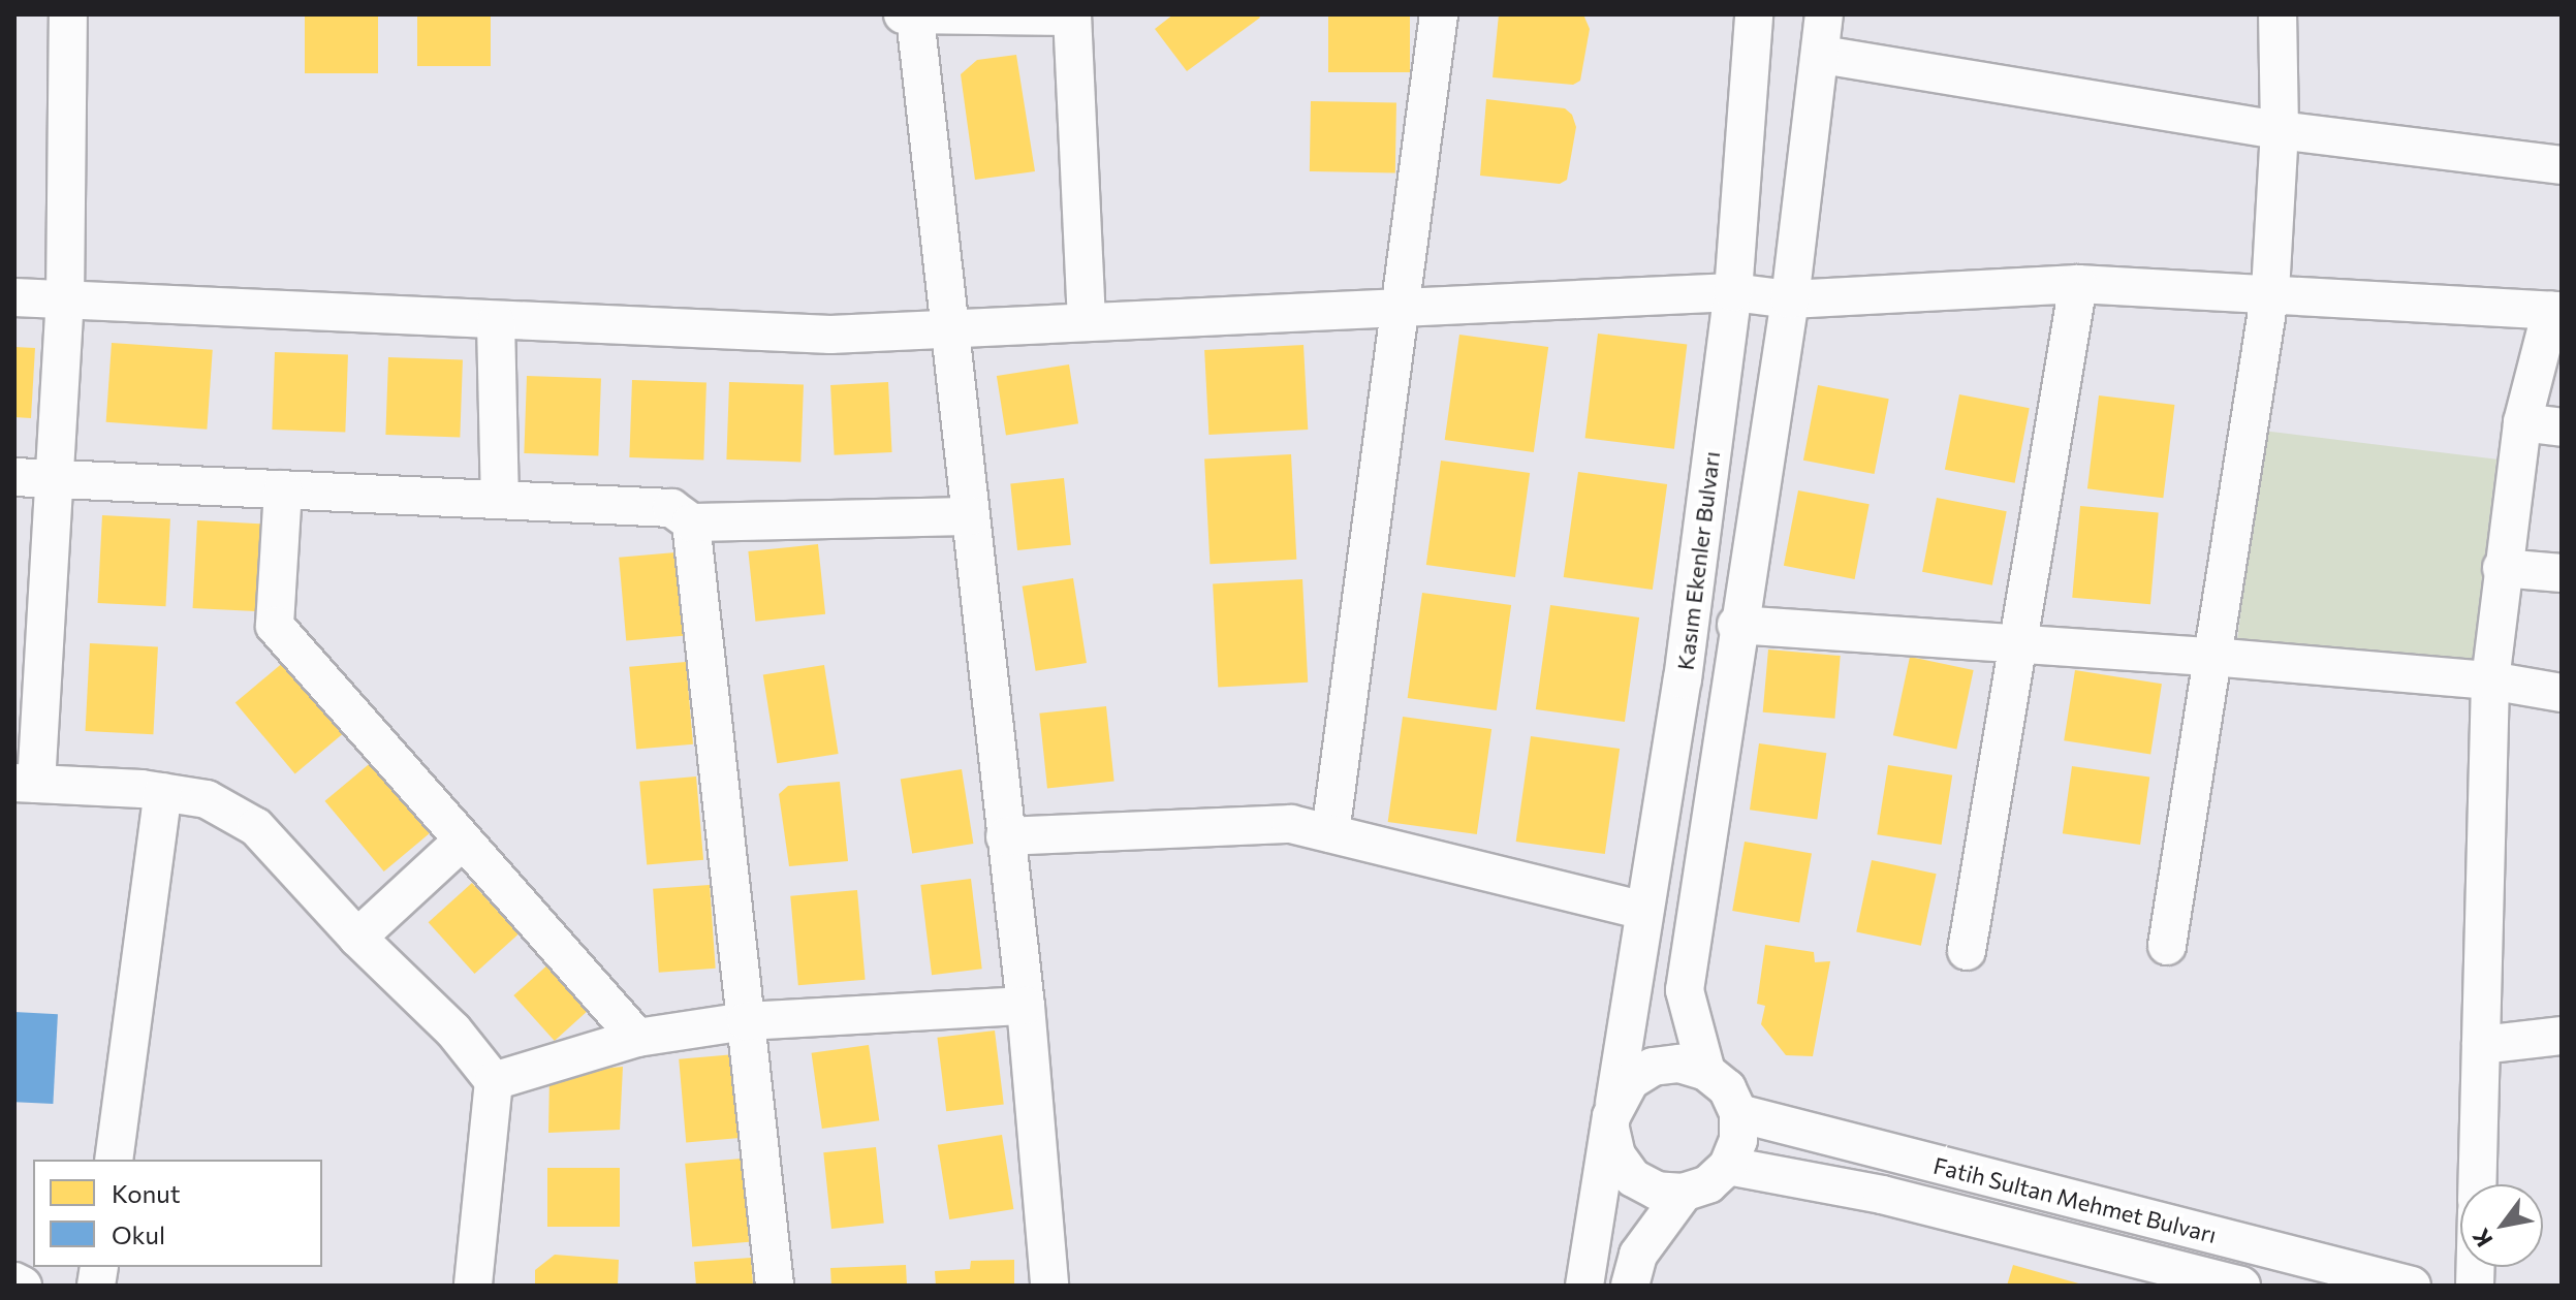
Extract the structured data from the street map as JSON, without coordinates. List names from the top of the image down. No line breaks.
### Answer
{"streets":{"street":["Kasım Ekenler Bulvarı","Fatih Sultan Mehmet Bulvarı"]},"crossings":[["Kasım Ekenler Bulvarı","Fatih Sultan Mehmet Bulvarı"]],"legend":["Konut","Okul"],"north":"bottom left"}
